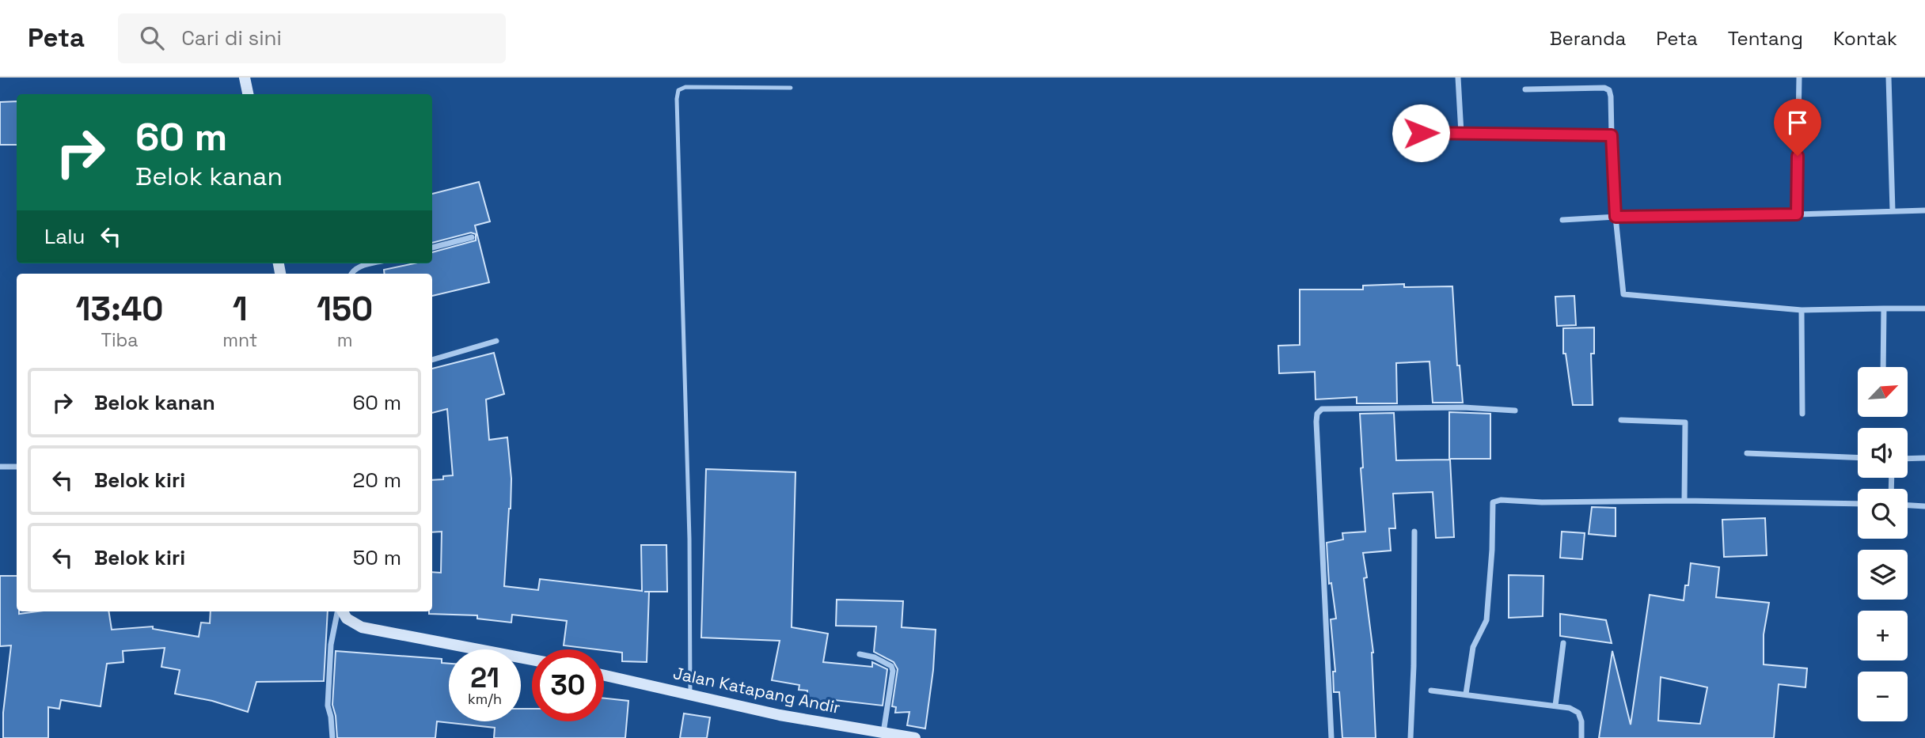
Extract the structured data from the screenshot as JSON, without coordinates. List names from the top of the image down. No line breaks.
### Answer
{"streets":{"street":["Jalan Katapang Andir"]},"north":"top right","page":{"header":"Peta","search":"Cari di sini","nav":["Beranda","Peta","Tentang","Kontak"],"turn":["60 m","Belok kanan"],"then":"Lalu","eta":["13:40","Tiba","1","mnt","150","m"],"map_buttons":["+","−"],"list":[{"name":"Belok kanan","value":"60 m"},{"name":"Belok kiri","value":"20 m"},{"name":"Belok kiri","value":"50 m"}],"speed":"21 km/h","limit":"30"}}
